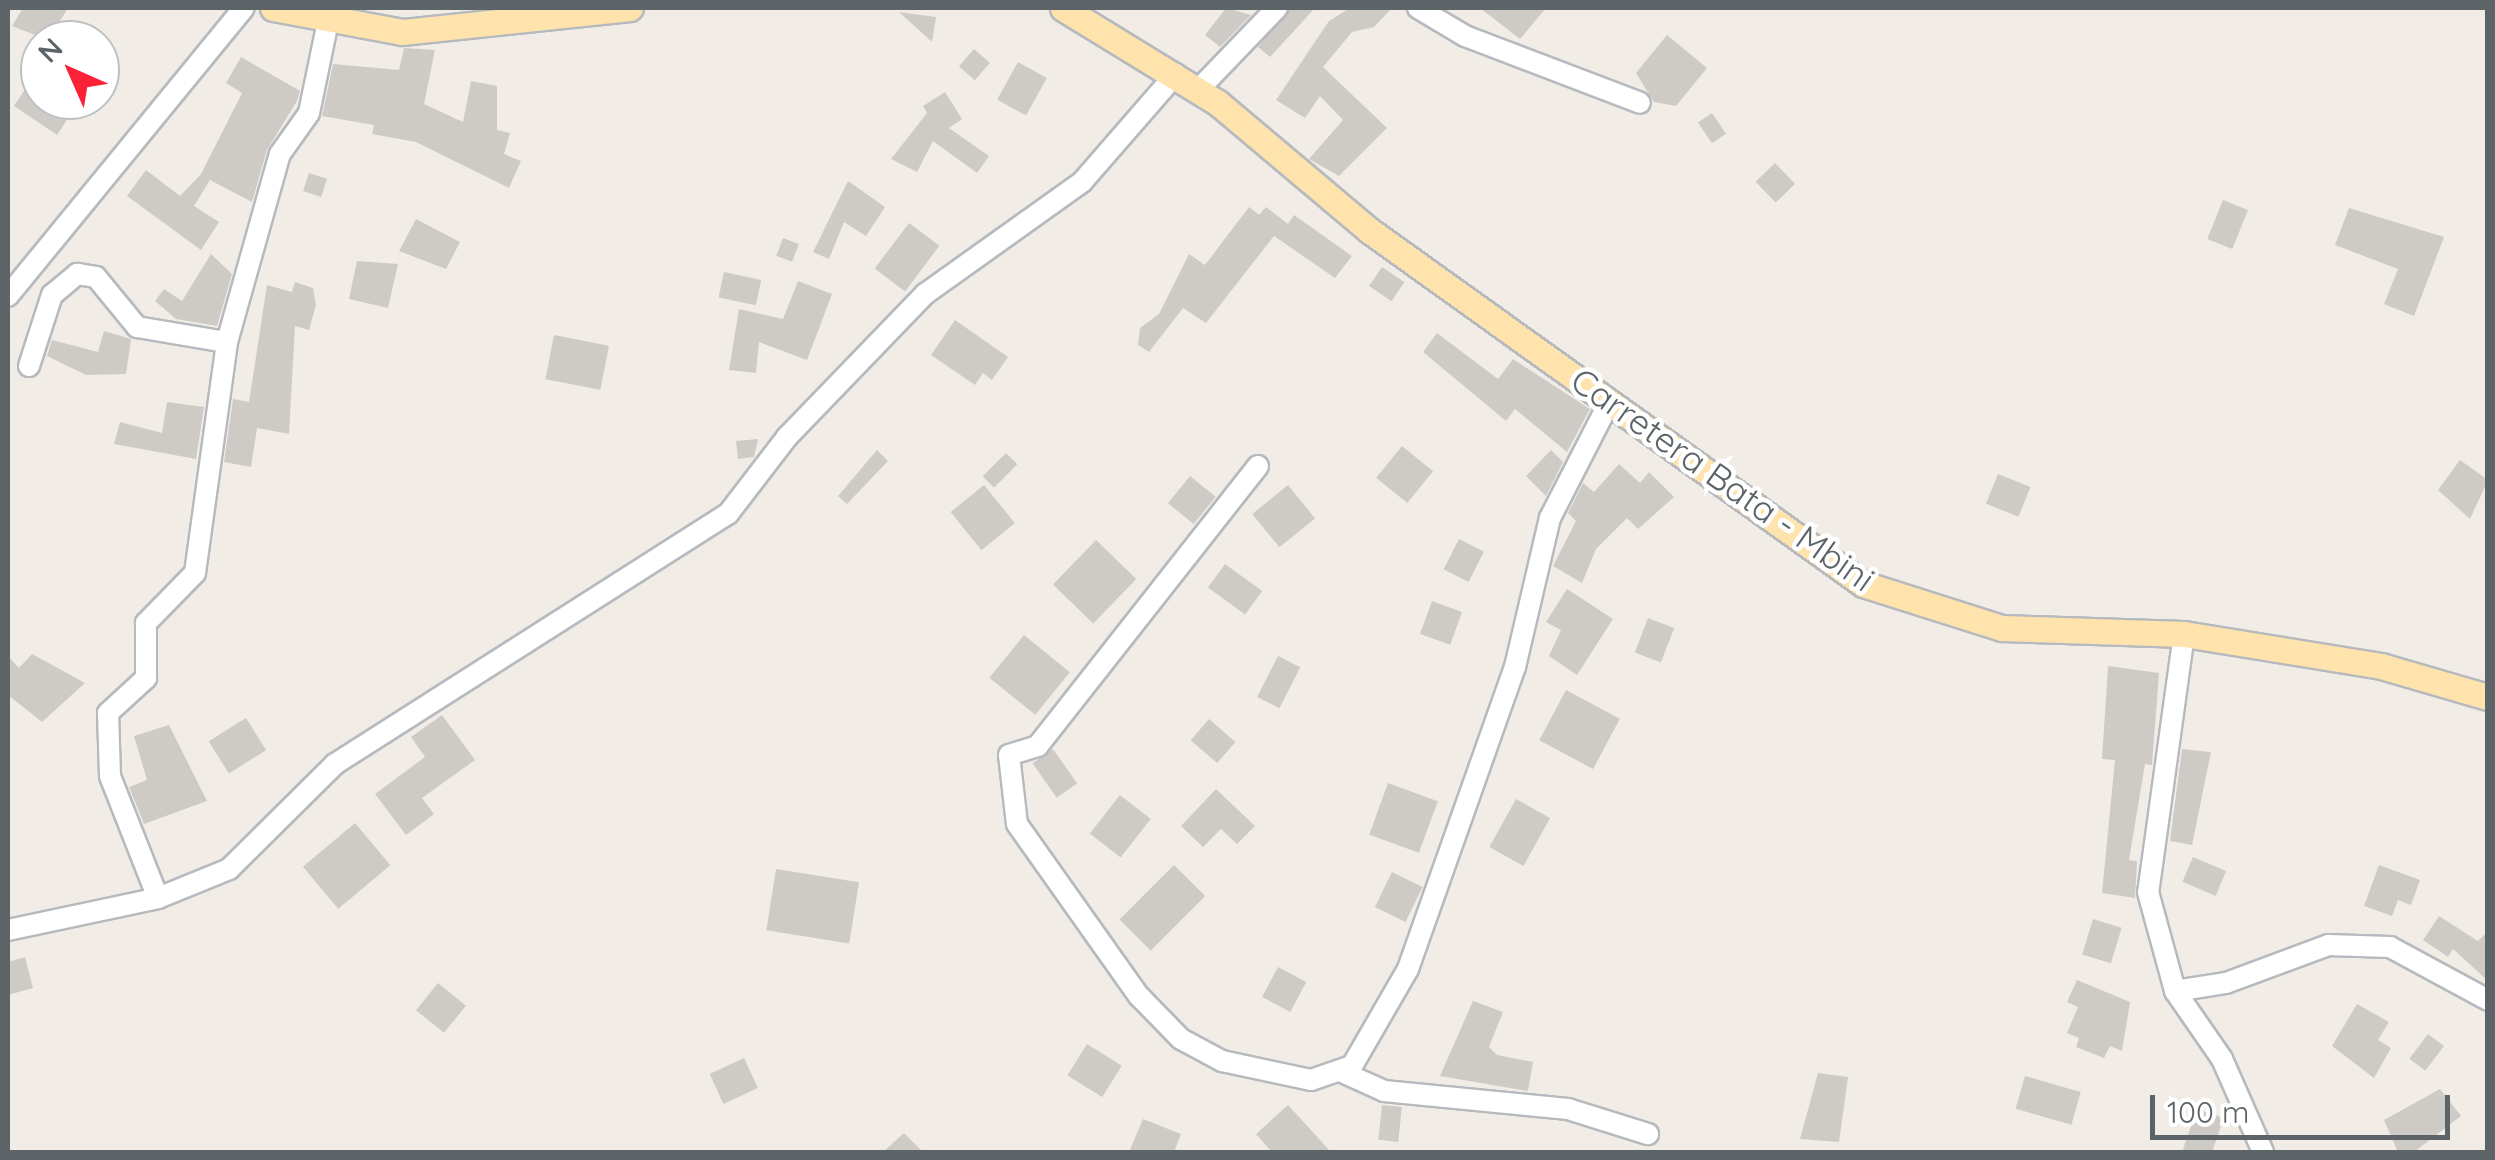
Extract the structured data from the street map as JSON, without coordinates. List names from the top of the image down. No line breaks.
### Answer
{"streets":{"main road":["Carretera Bata - Mbini"]},"scale_bar":"100 m","north":"top left"}
